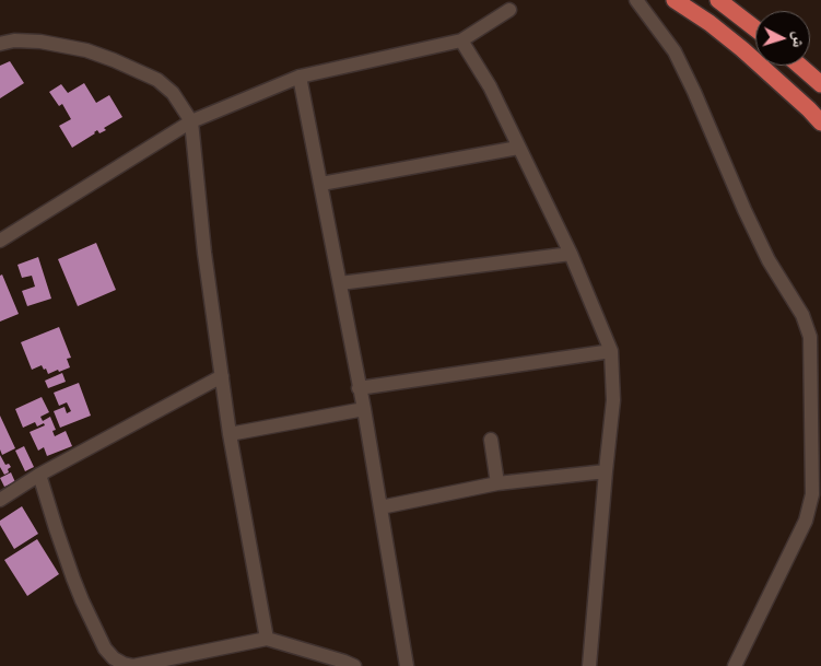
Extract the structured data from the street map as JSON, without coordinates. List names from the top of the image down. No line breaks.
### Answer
{"north":"right"}
